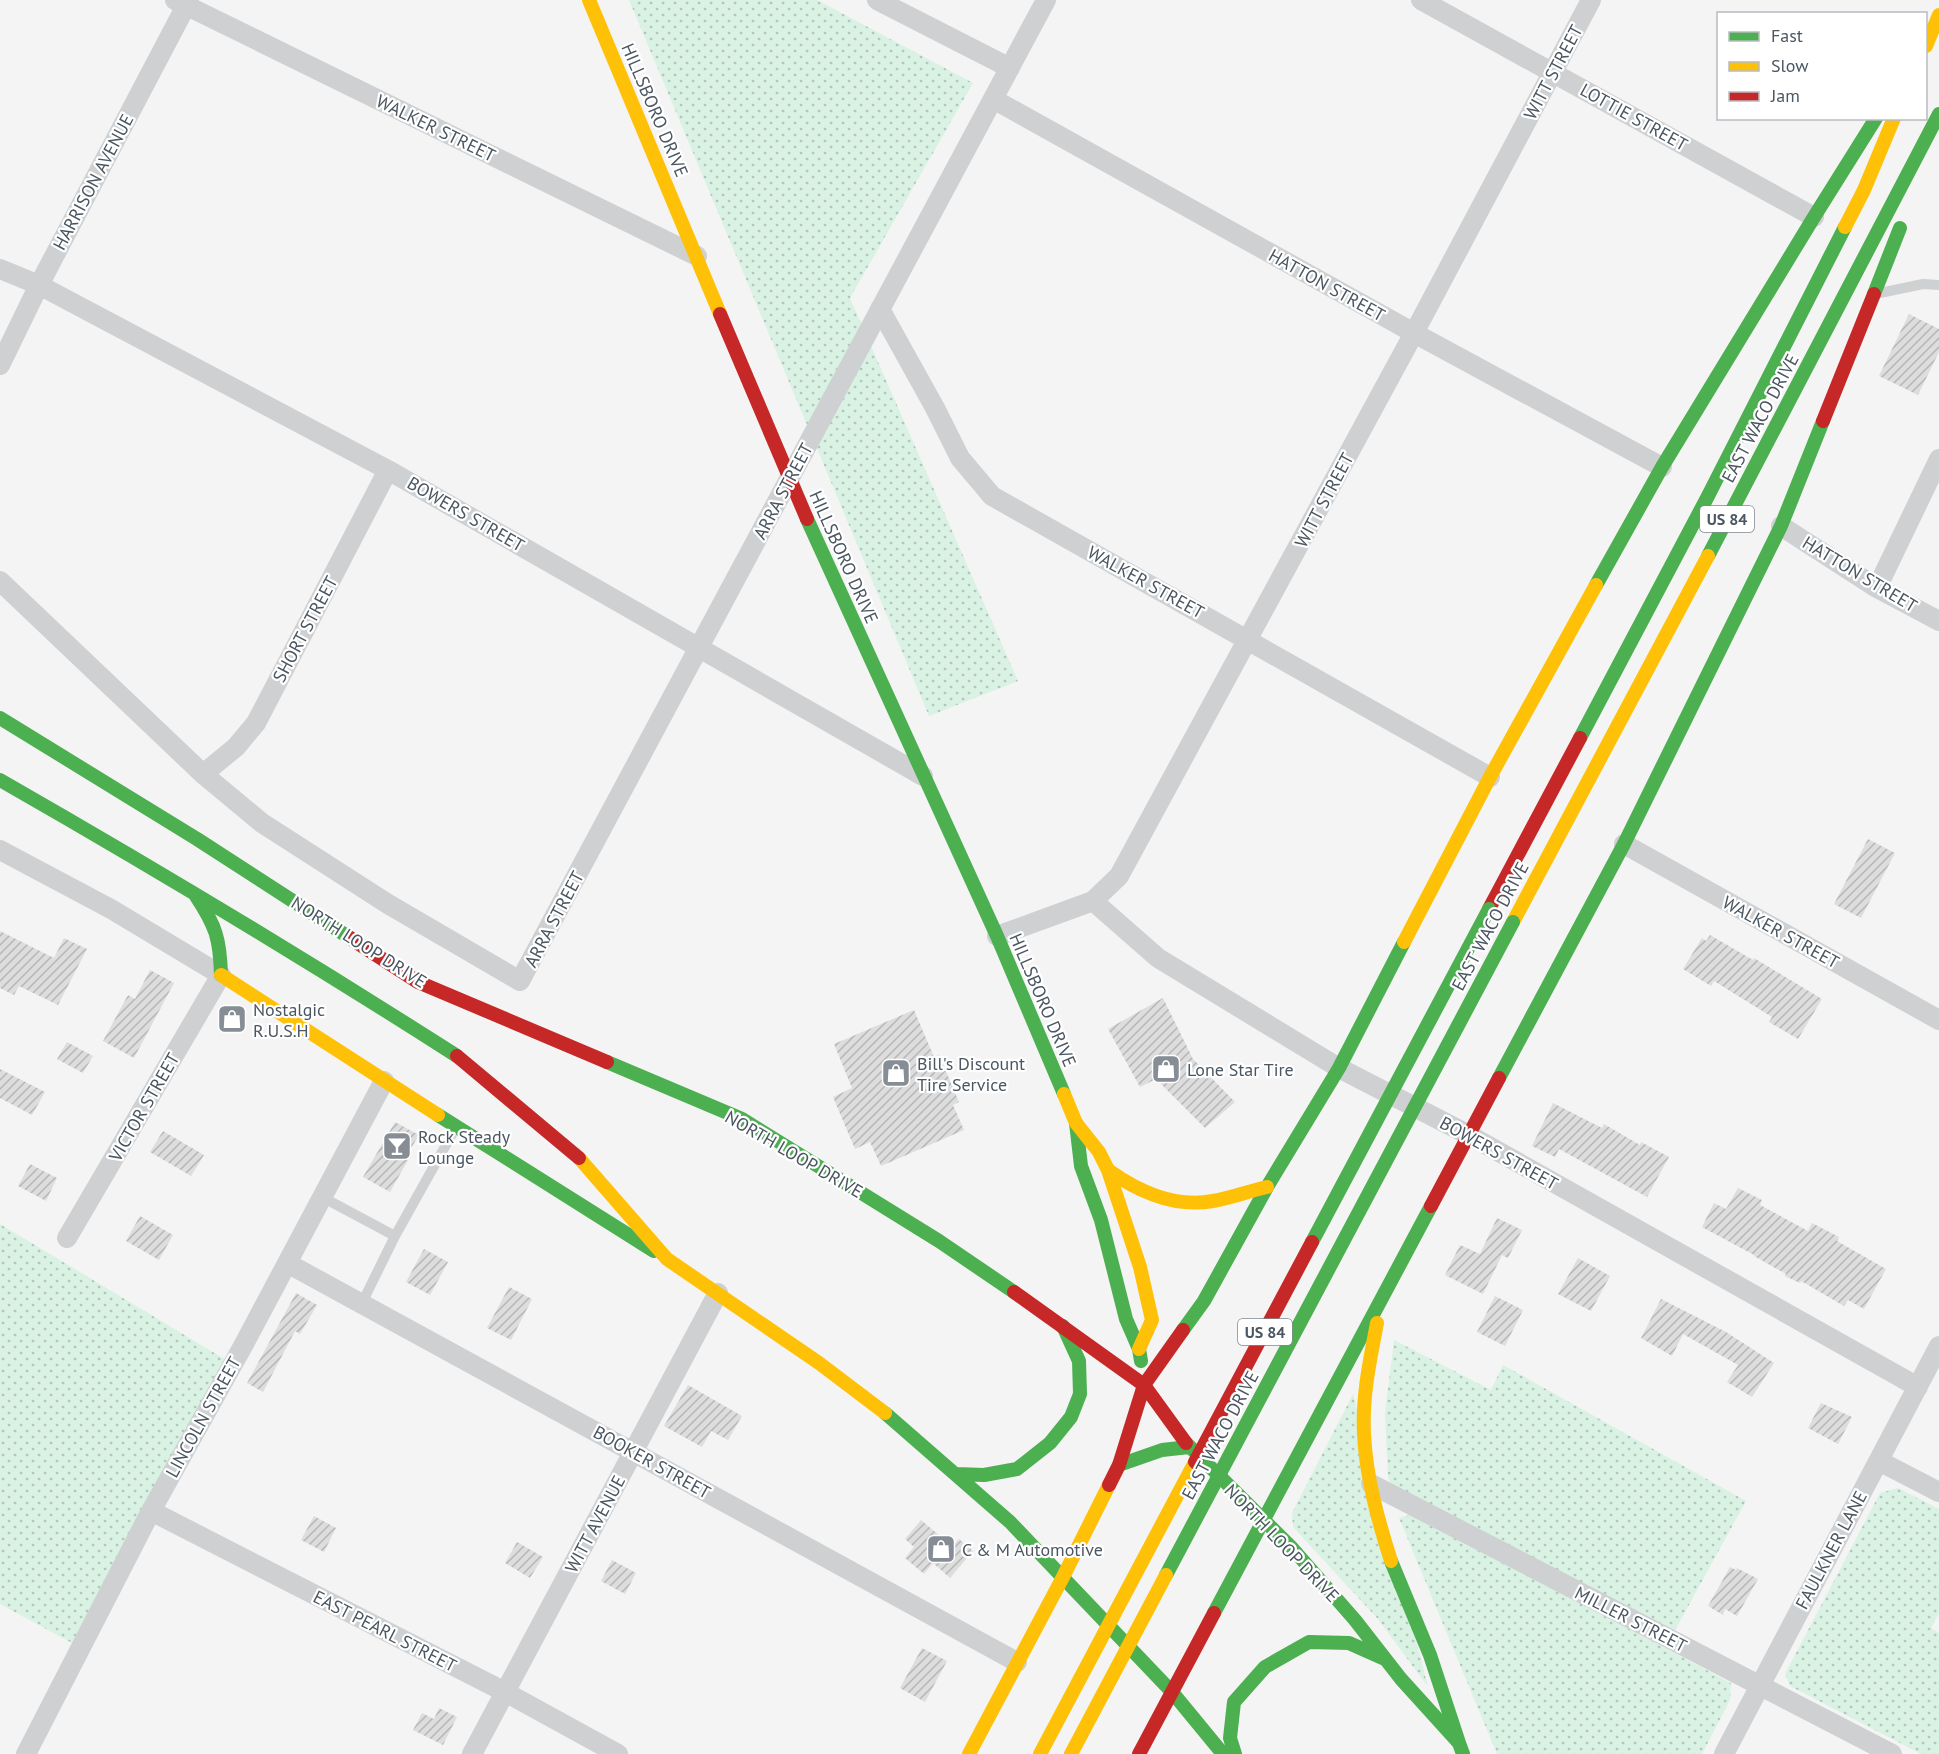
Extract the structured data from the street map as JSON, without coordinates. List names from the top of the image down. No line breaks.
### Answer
{"streets":{"main road":["HILLSBORO DRIVE","EAST WACO DRIVE","US 84","NORTH LOOP DRIVE"],"street":["WITT STREET","LOTTIE STREET","WALKER STREET","HARRISON AVENUE","HATTON STREET","ARRA STREET","BOWERS STREET","SHORT STREET","VICTOR STREET","LINCOLN STREET","BOOKER STREET","WITT AVENUE","FAULKNER LANE","MILLER STREET","EAST PEARL STREET"]},"crossings":[["WITT STREET","HILLSBORO DRIVE"],["WITT STREET","LOTTIE STREET"],["WITT STREET","WALKER STREET"],["WITT STREET","HATTON STREET"],["WITT STREET","BOWERS STREET"],["HILLSBORO DRIVE","WALKER STREET"],["HILLSBORO DRIVE","ARRA STREET"],["HILLSBORO DRIVE","BOWERS STREET"],["HILLSBORO DRIVE","NORTH LOOP DRIVE"],["WALKER STREET","HARRISON AVENUE"],["WALKER STREET","ARRA STREET"],["HARRISON AVENUE","BOWERS STREET"],["HATTON STREET","ARRA STREET"],["ARRA STREET","BOWERS STREET"],["ARRA STREET","SHORT STREET"],["BOWERS STREET","SHORT STREET"],["BOWERS STREET","FAULKNER LANE"],["LINCOLN STREET","BOOKER STREET"],["LINCOLN STREET","EAST PEARL STREET"],["BOOKER STREET","WITT AVENUE"],["WITT AVENUE","EAST PEARL STREET"],["FAULKNER LANE","MILLER STREET"]],"places":{"shop":["Nostalgic R.U.S.H","Lone Star Tire","Bill's Discount Tire Service","C & M Automotive"],"bar":["Rock Steady Lounge"]},"legend":["Fast","Slow","Jam"]}
